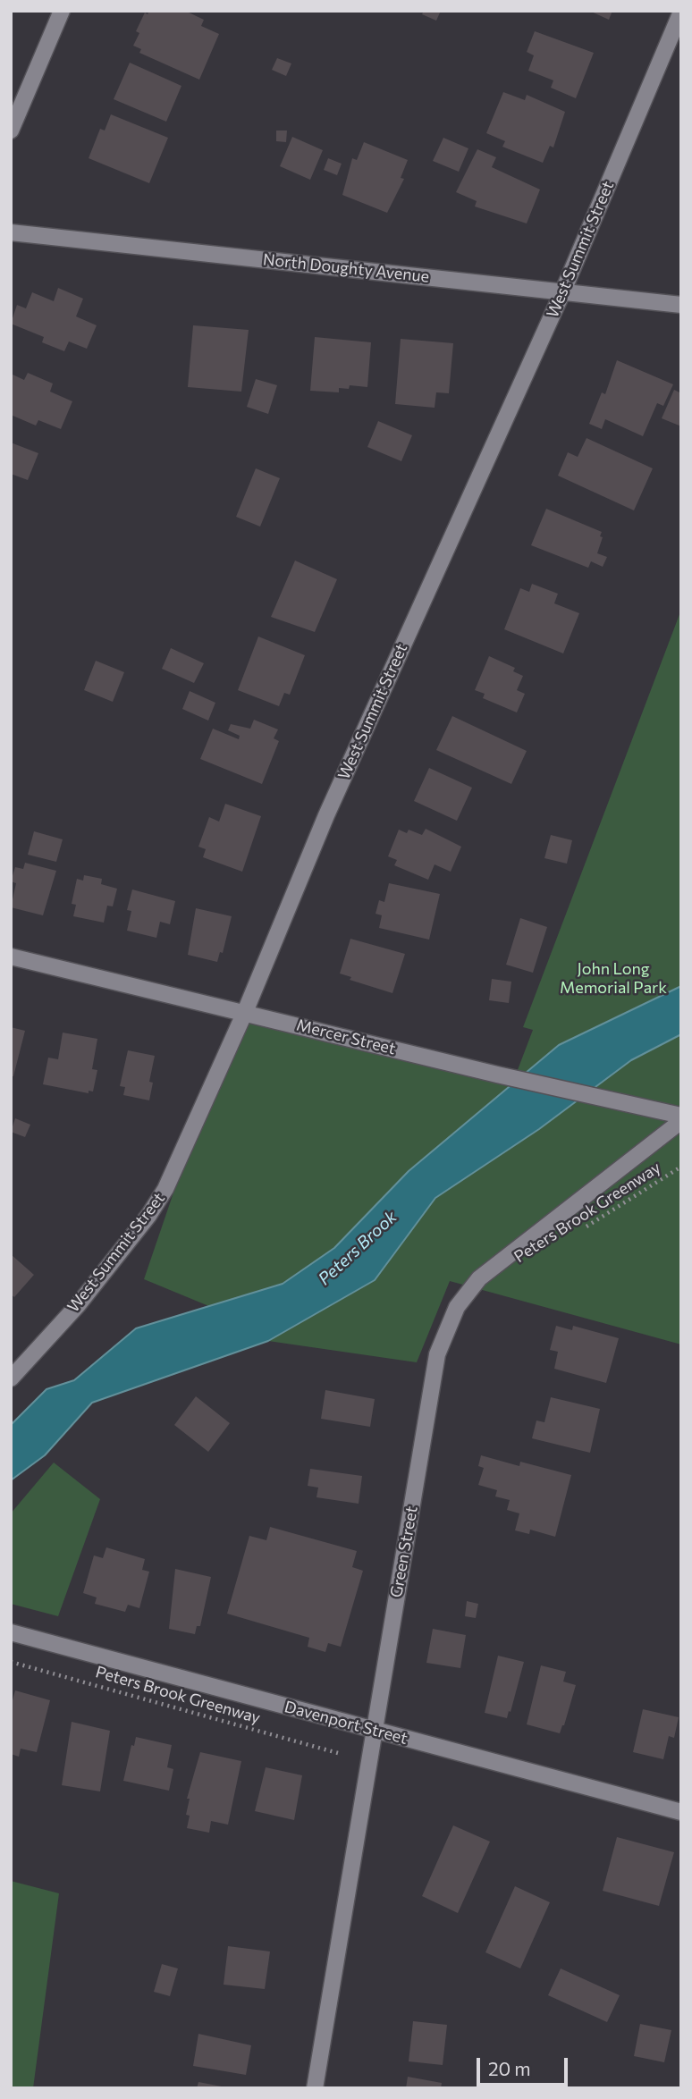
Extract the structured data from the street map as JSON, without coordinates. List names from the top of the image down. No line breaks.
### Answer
{"streets":{"street":["West Summit Street","North Doughty Avenue","Mercer Street","Green Street","Davenport Street"],"path":["Peters Brook Greenway"]},"crossings":[["West Summit Street","North Doughty Avenue"],["West Summit Street","Mercer Street"],["Green Street","Davenport Street"]],"water":["Peters Brook"],"parks":["John Long Memorial Park"],"scale_bar":"20 m"}
